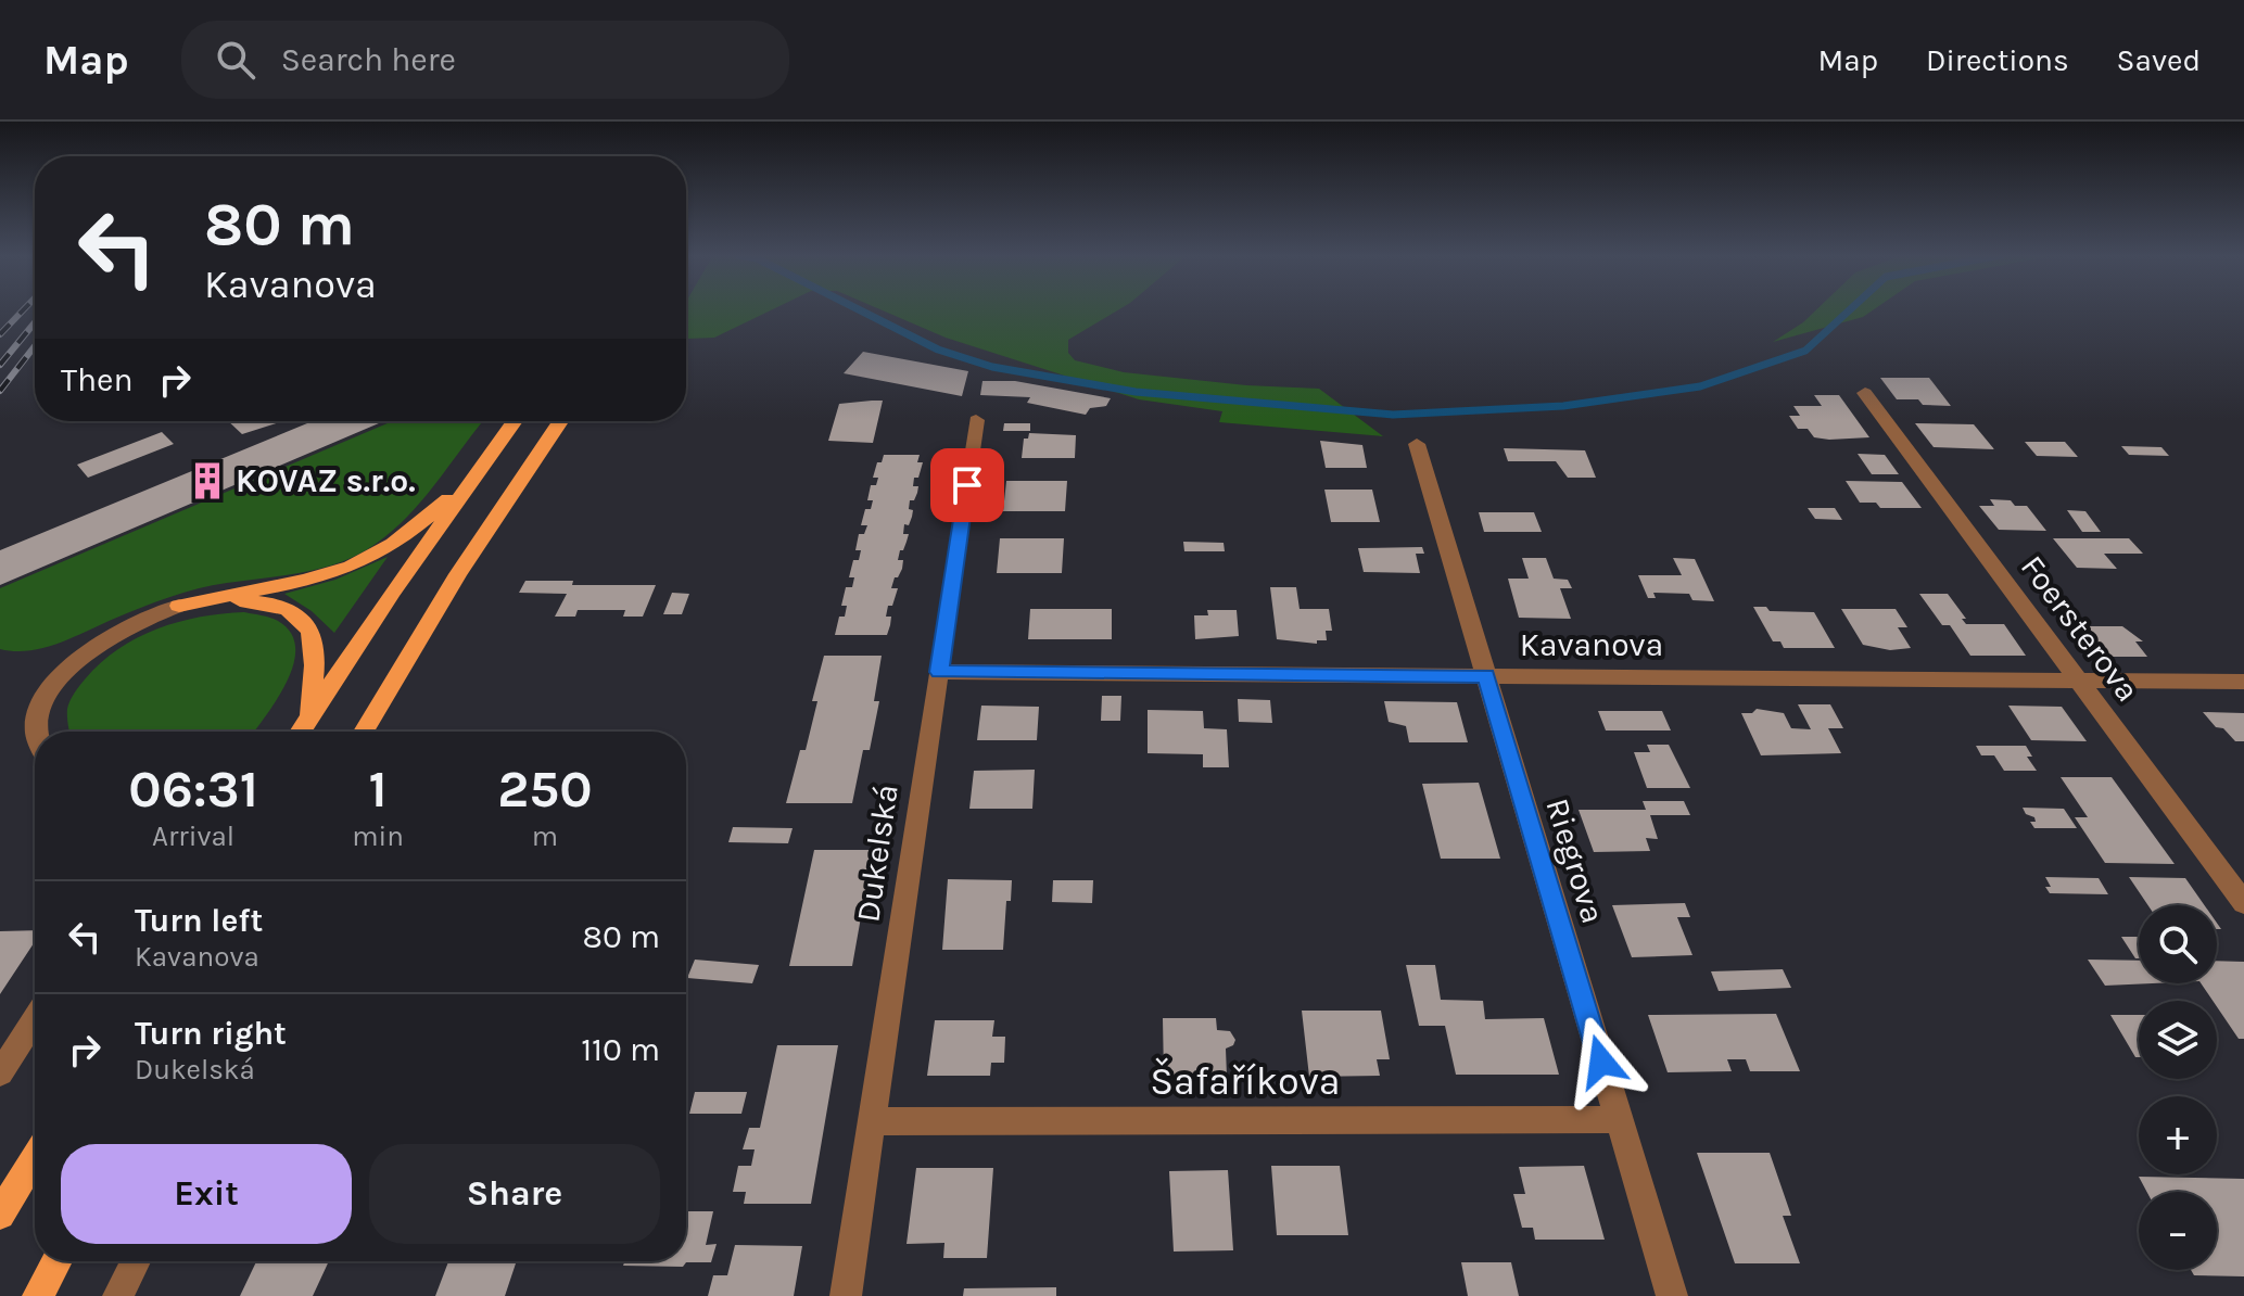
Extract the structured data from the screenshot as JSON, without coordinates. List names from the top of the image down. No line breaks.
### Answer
{"streets":{"street":["Foersterova","Kavanova","Dukelská","Riegrova","Šafaříkova"]},"crossings":[["Foersterova","Kavanova"],["Kavanova","Dukelská"],["Kavanova","Riegrova"],["Dukelská","Šafaříkova"],["Riegrova","Šafaříkova"]],"places":{"building":["KOVAZ s.r.o."]},"page":{"header":"Map","search":"Search here","nav":["Map","Directions","Saved"],"turn":["80 m","Kavanova"],"then":"Then","eta":["06:31","Arrival","1","min","250","m"],"list":[{"name":"Turn left","note":"Kavanova","value":"80 m"},{"name":"Turn right","note":"Dukelská","value":"110 m"}],"map_buttons":["+","−"],"buttons":["Exit","Share"]}}
